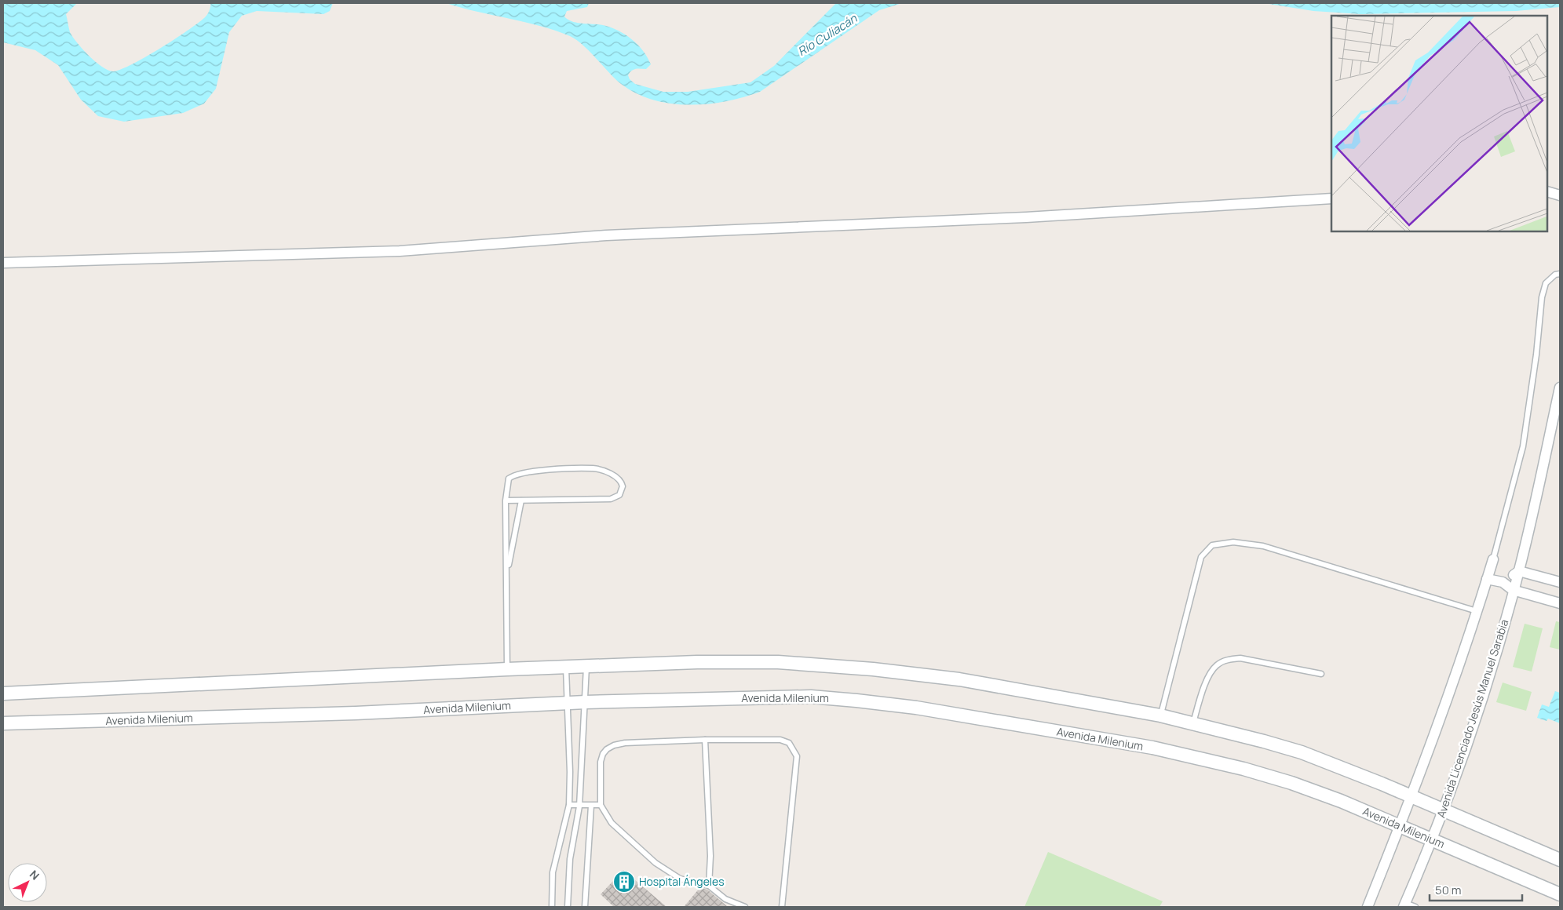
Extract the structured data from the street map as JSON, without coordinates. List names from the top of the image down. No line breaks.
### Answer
{"streets":{"street":["Avenida Milenium","Avenida Licenciado Jesús Manuel Sarabia"]},"crossings":[["Avenida Milenium","Avenida Licenciado Jesús Manuel Sarabia"]],"water":["Río Culiacán"],"places":{"building":["Hospital Ángeles"]},"scale_bar":"50 m","north":"top right"}
